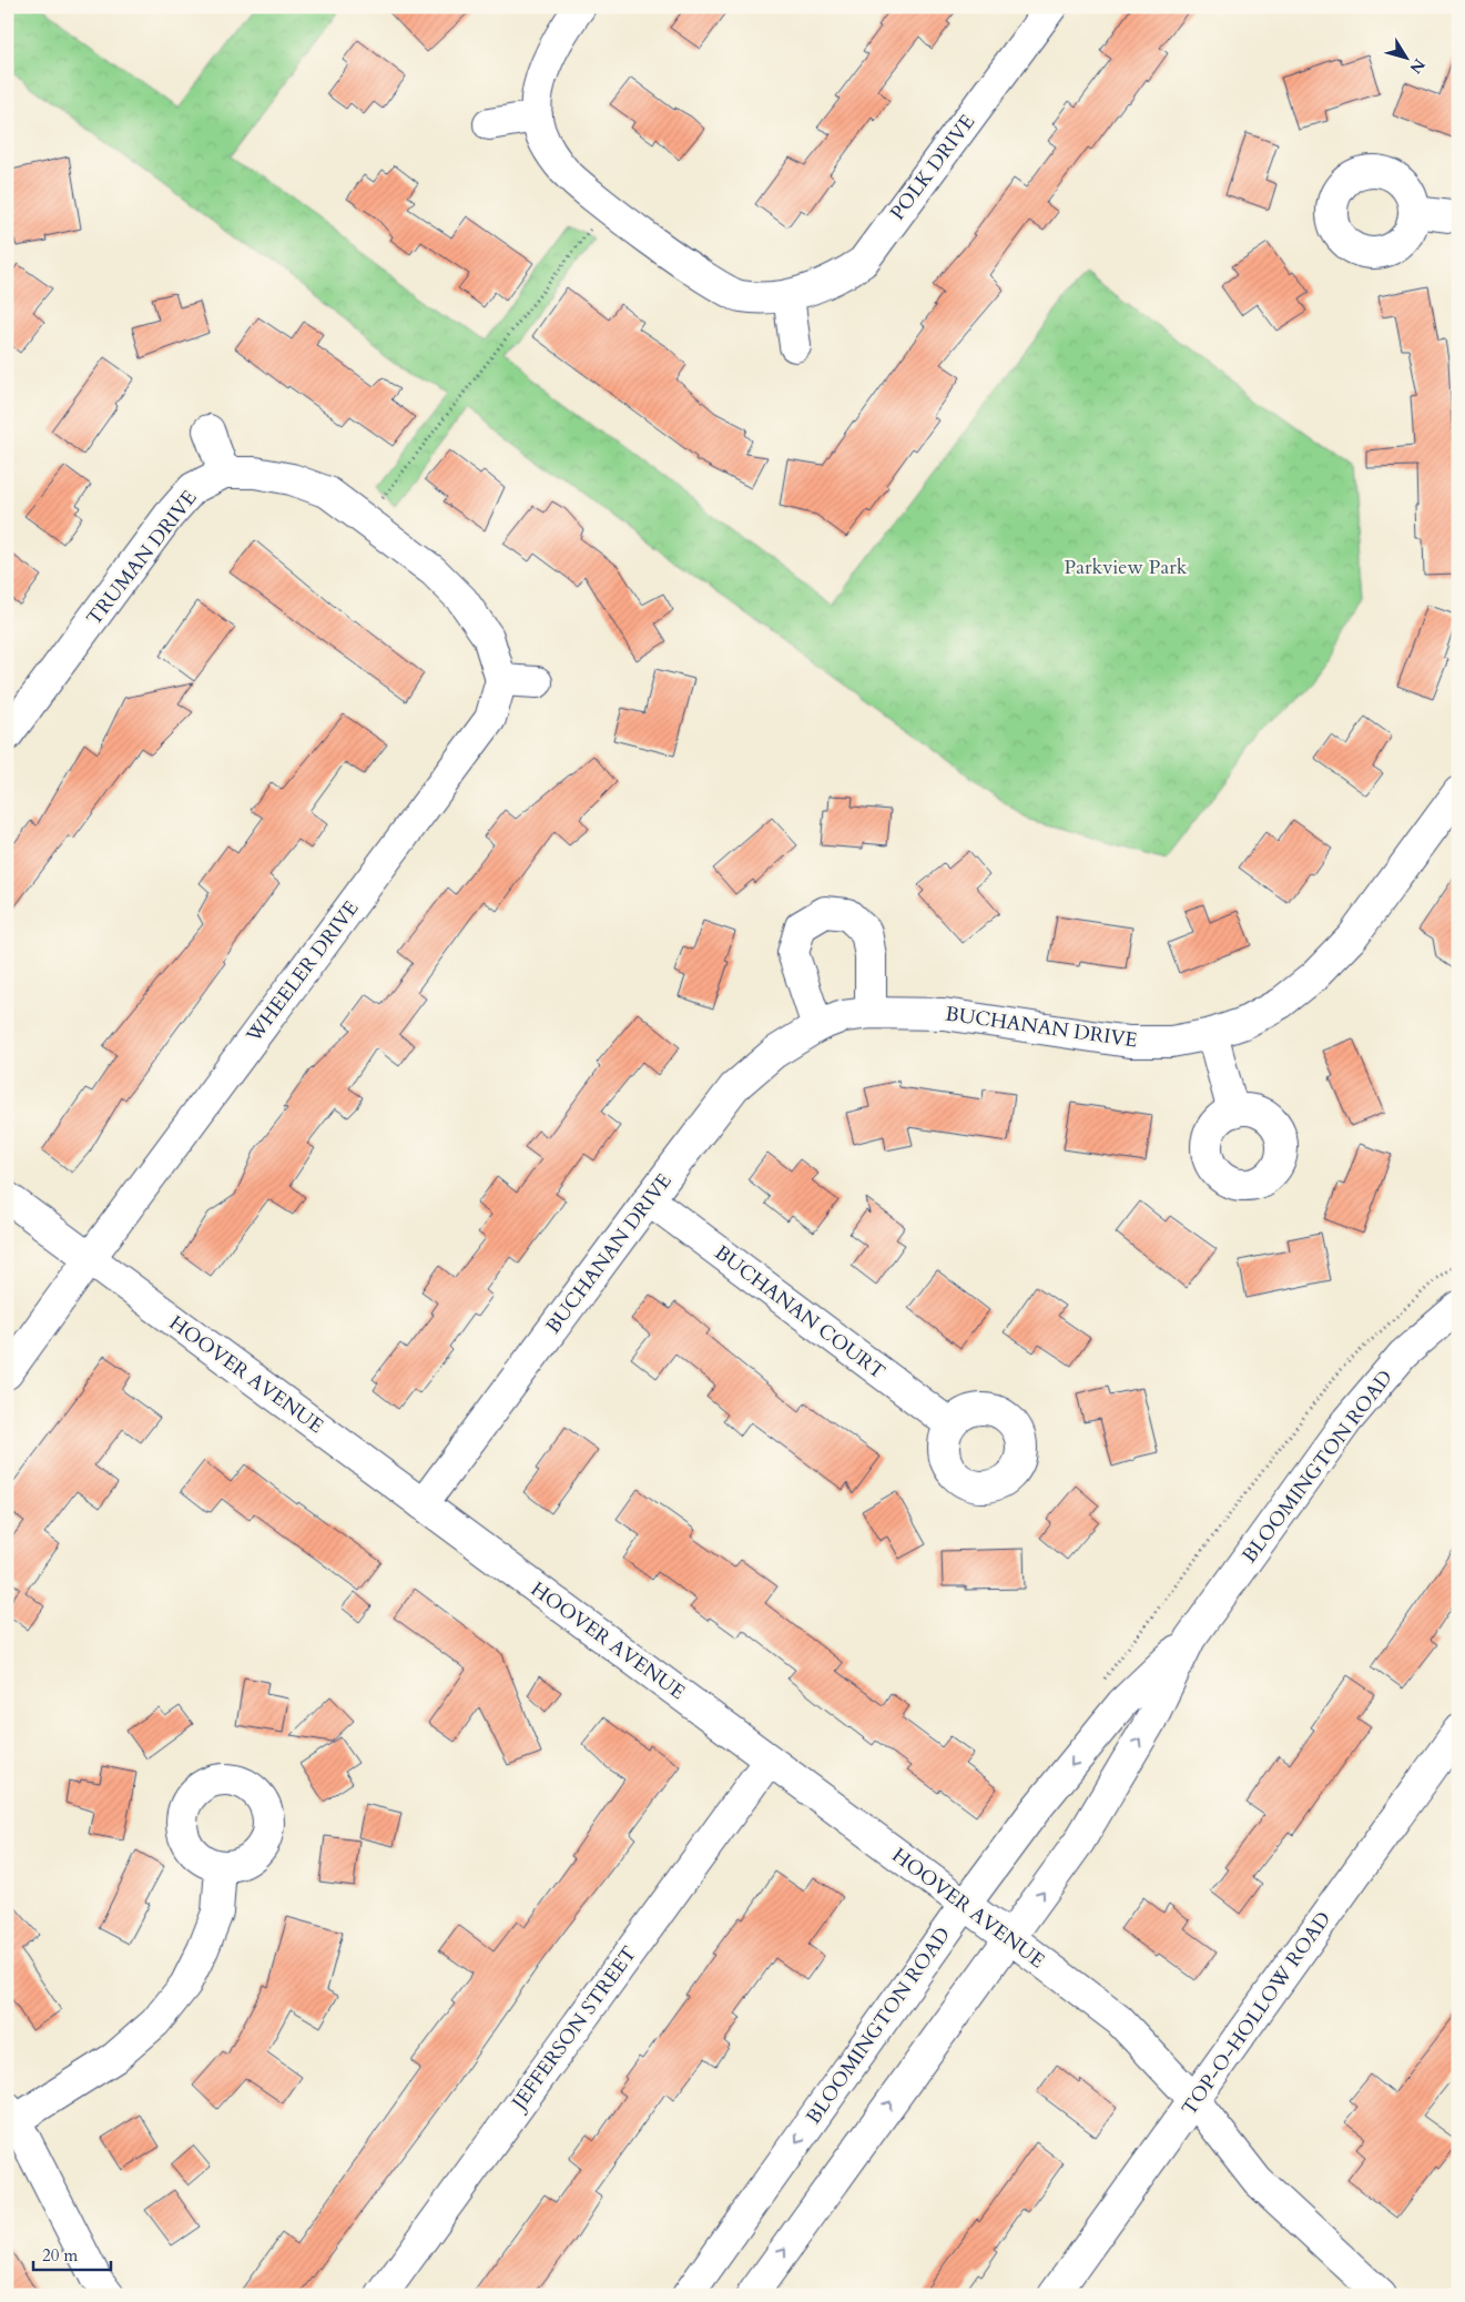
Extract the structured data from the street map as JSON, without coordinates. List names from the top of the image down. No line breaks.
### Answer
{"streets":{"street":["POLK DRIVE","TRUMAN DRIVE","WHEELER DRIVE","BUCHANAN DRIVE","BUCHANAN COURT","HOOVER AVENUE","BLOOMINGTON ROAD","TOP-O-HOLLOW ROAD","JEFFERSON STREET"]},"crossings":[["TRUMAN DRIVE","WHEELER DRIVE"],["WHEELER DRIVE","HOOVER AVENUE"],["BUCHANAN DRIVE","BUCHANAN COURT"],["BUCHANAN DRIVE","HOOVER AVENUE"],["HOOVER AVENUE","BLOOMINGTON ROAD"],["HOOVER AVENUE","TOP-O-HOLLOW ROAD"],["HOOVER AVENUE","JEFFERSON STREET"]],"parks":["Parkview Park"],"scale_bar":"20 m","north":"bottom right"}
